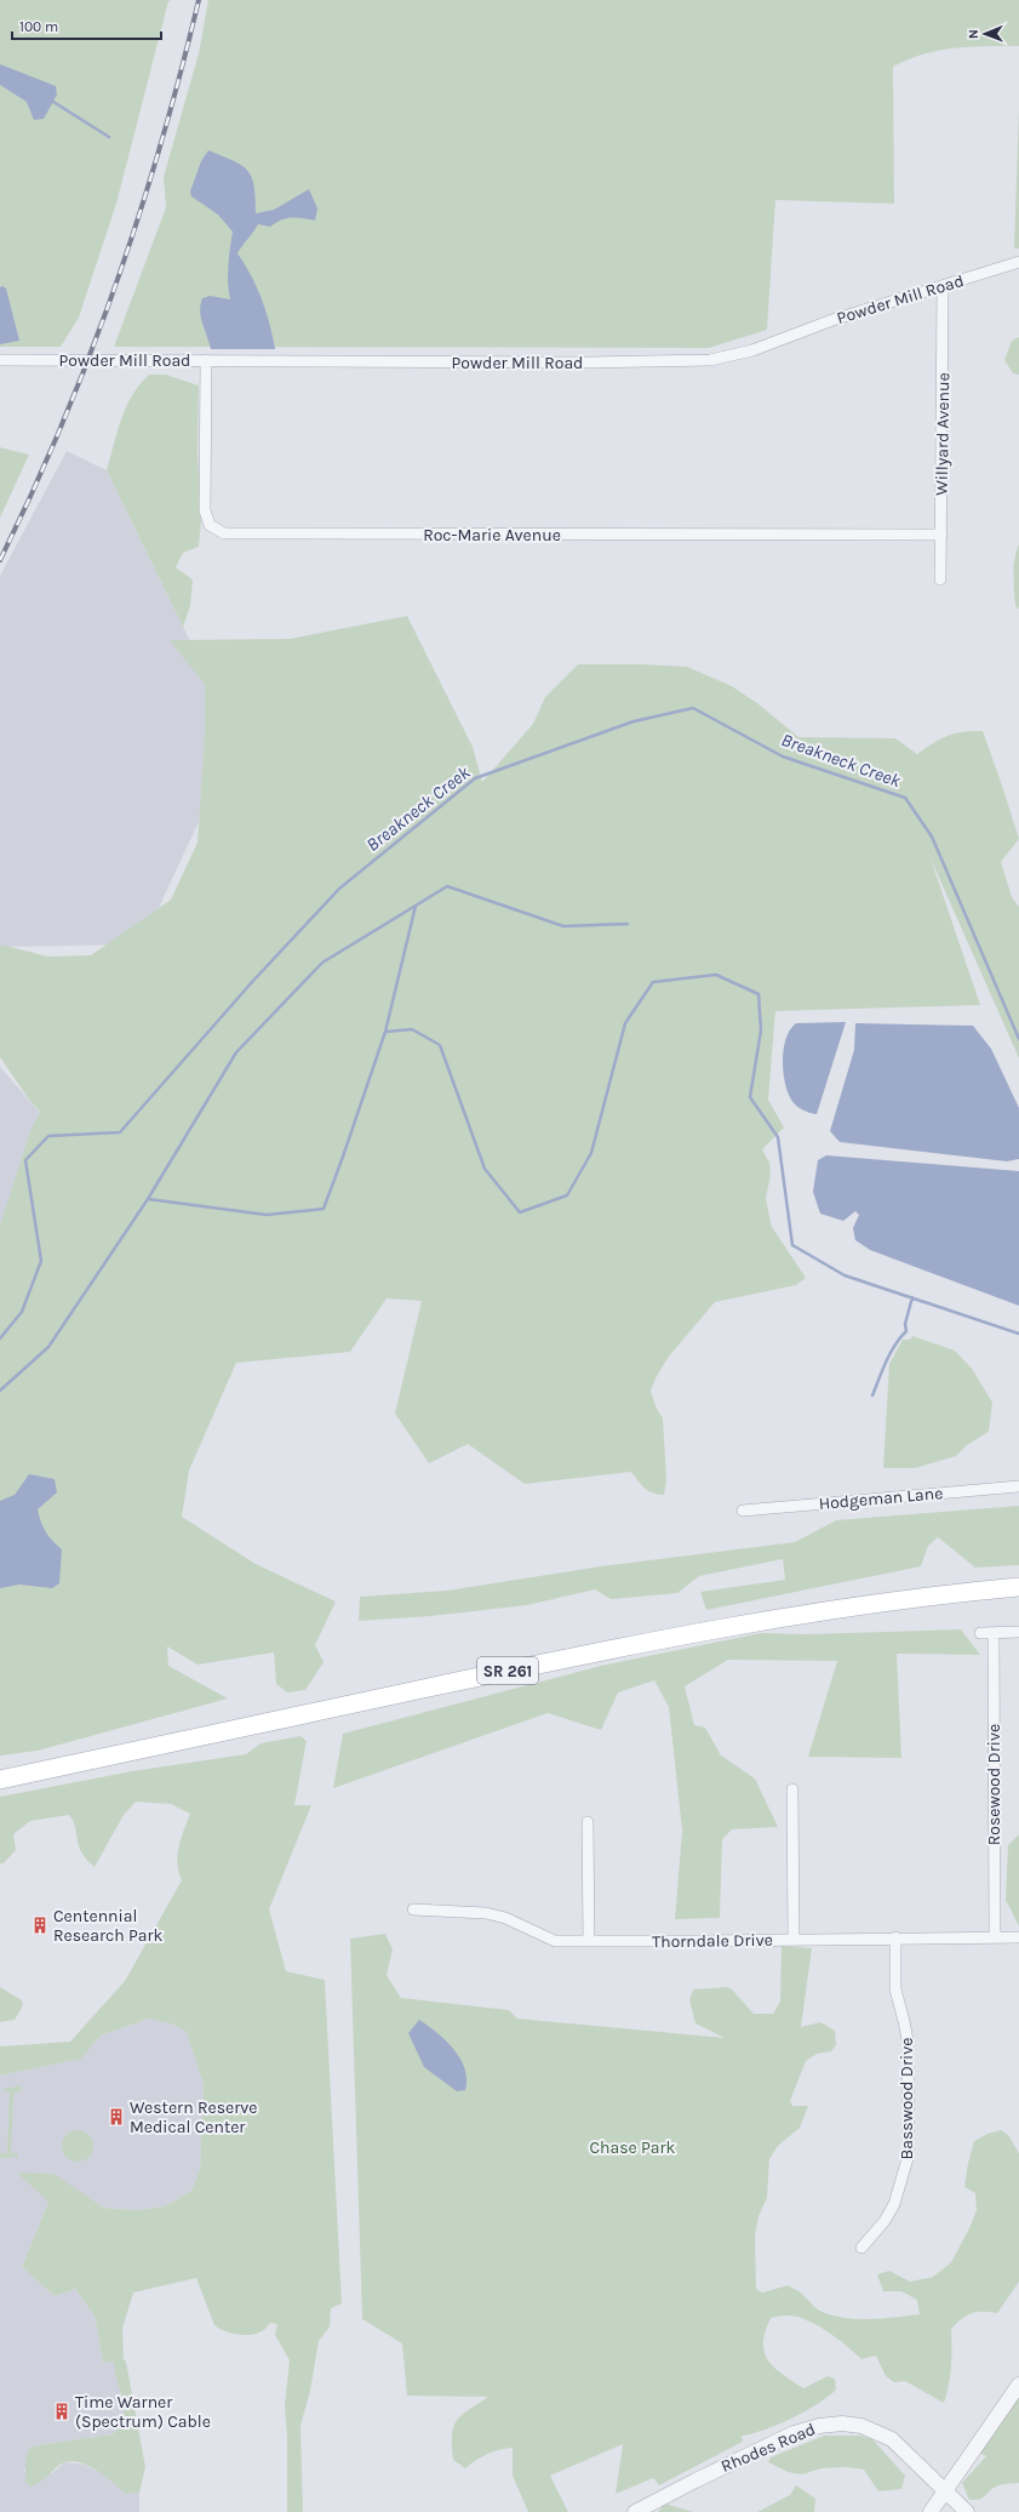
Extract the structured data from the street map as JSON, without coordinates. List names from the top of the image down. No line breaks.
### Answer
{"streets":{"main road":["SR 261"],"street":["Powder Mill Road","Willyard Avenue","Roc-Marie Avenue","Hodgeman Lane","Rosewood Drive","Thorndale Drive","Basswood Drive","Rhodes Road"]},"crossings":[["Powder Mill Road","Willyard Avenue"],["Powder Mill Road","Roc-Marie Avenue"],["Willyard Avenue","Roc-Marie Avenue"],["Rosewood Drive","Thorndale Drive"],["Thorndale Drive","Basswood Drive"]],"water":["Breakneck Creek"],"parks":["Chase Park"],"places":{"building":["Centennial Research Park","Western Reserve Medical Center","Time Warner (Spectrum) Cable"]},"scale_bar":"100 m","north":"left"}
